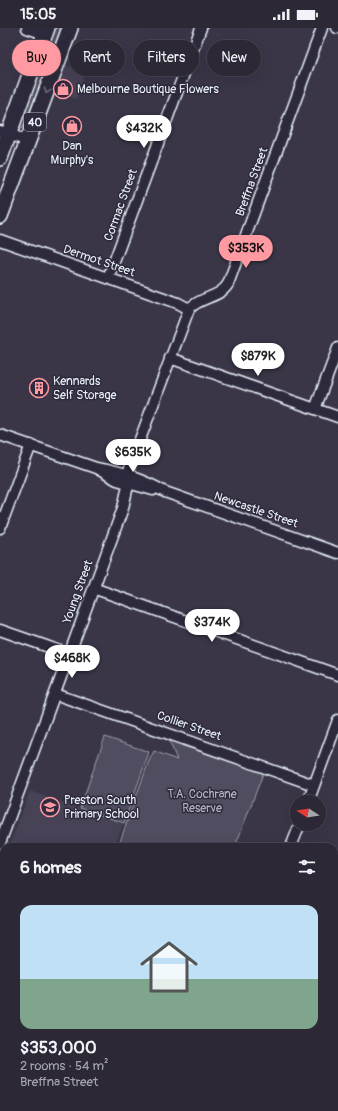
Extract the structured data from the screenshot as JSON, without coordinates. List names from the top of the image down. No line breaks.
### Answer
{"streets":{"highway":["40"],"street":["Breffna Street","Cormac Street","Dermot Street","Newcastle Street","Young Street","Collier Street"]},"crossings":[["Breffna Street","Dermot Street"],["Cormac Street","Dermot Street"],["Newcastle Street","Young Street"],["Young Street","Collier Street"]],"parks":["T.A. Cochrane Reserve"],"places":{"shop":["Melbourne Boutique Flowers","Dan Murphy's"],"building":["Kennards Self Storage"],"school or university":["Preston South Primary School"]},"north":"left","page":{"status":"15:05","chip":["Buy","Rent","Filters","New"],"price":["$432K","$353K","$879K","$635K","$374K","$468K"],"heading":"6 homes","list":[{"name":"$353,000","note":"2 rooms · 54 m² · Breffna Street"}]}}
